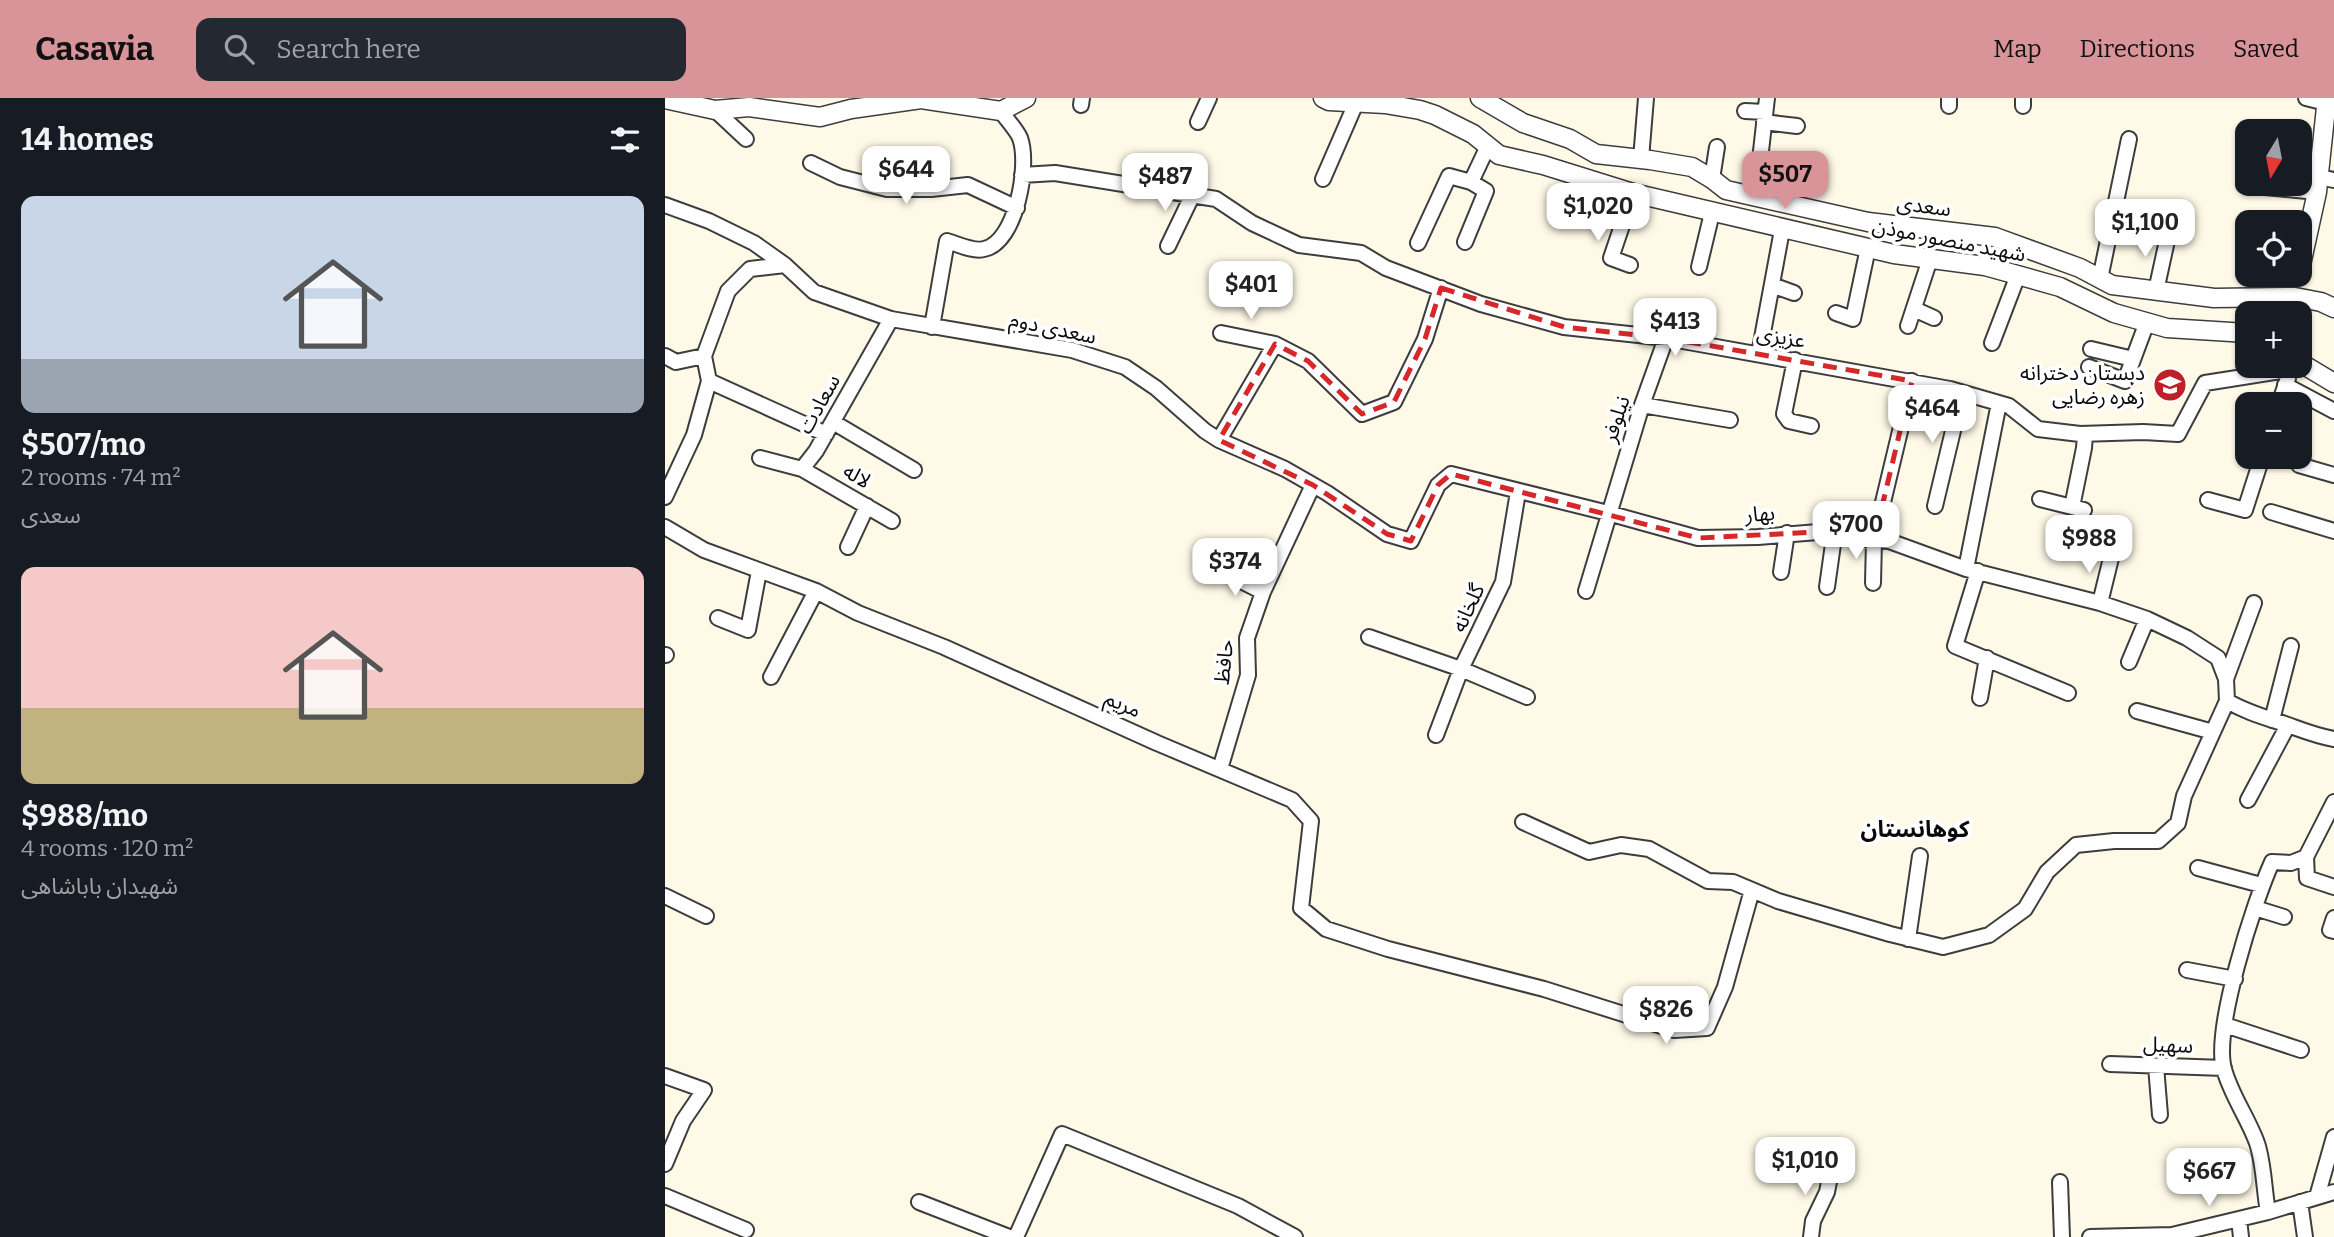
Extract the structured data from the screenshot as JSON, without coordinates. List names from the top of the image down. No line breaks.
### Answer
{"streets":{"street":["سعدی","شهید منصور موذن","سعدی دوم","عزیزی","سعادت","نیلوفر","لاله","بهار","گلخانه","حافظ","مریم","سهیل"]},"crossings":[["سعدی دوم","سعادت"],["سعدی دوم","بهار"],["سعدی دوم","حافظ"],["عزیزی","نیلوفر"],["سعادت","لاله"],["نیلوفر","بهار"],["بهار","گلخانه"],["حافظ","مریم"]],"districts":["کوهانستان"],"places":{"school or university":["دبستان دخترانه زهره رضایی"]},"north":"bottom","page":{"header":"Casavia","search":"Search here","nav":["Map","Directions","Saved"],"heading":"14 homes","map_buttons":["+","−"],"price":["$644","$507","$487","$1,020","$1,100","$401","$413","$464","$700","$988","$374","$826","$1,010","$667"],"list":[{"name":"$507/mo","note":"2 rooms · 74 m² · سعدی"},{"name":"$988/mo","note":"4 rooms · 120 m² · شهیدان باباشاهی"}]}}
